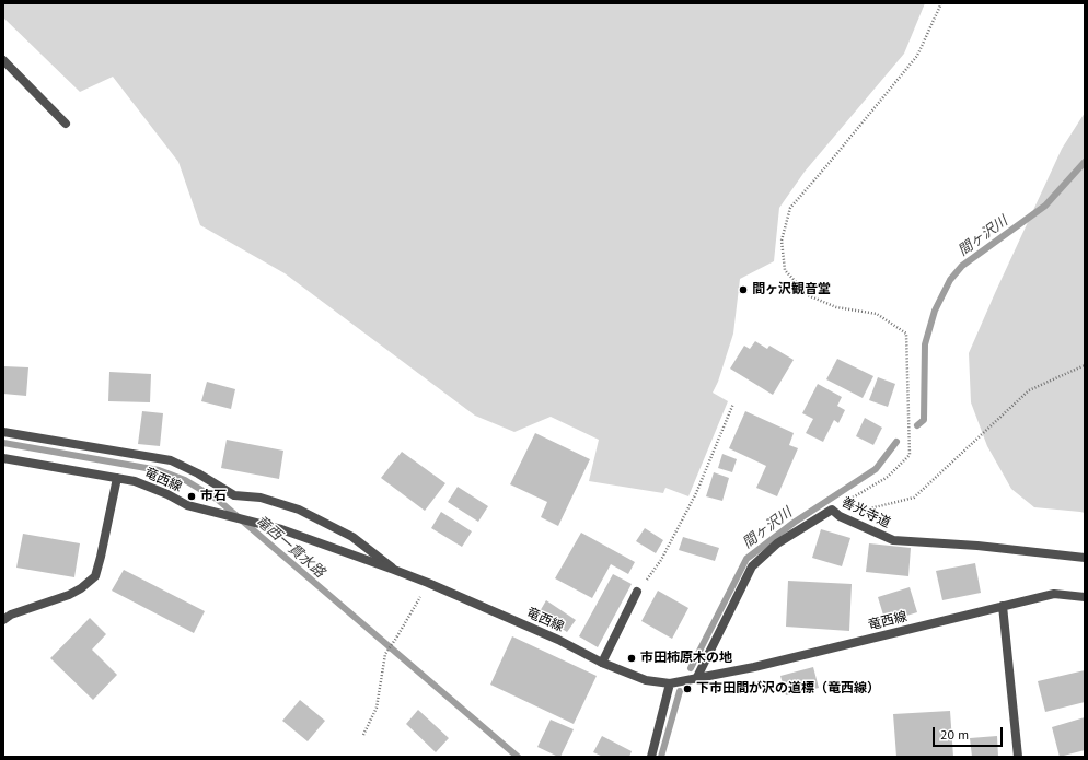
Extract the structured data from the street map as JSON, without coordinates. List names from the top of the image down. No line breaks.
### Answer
{"streets":{"street":["竜西線","善光寺道"]},"crossings":[["竜西線","善光寺道"]],"water":["間ヶ沢川","竜西一貫水路"],"places":["間ヶ沢観音堂","市石","市田柿原木の地","下市田間が沢の道標（竜西線）"],"scale_bar":"20 m"}
